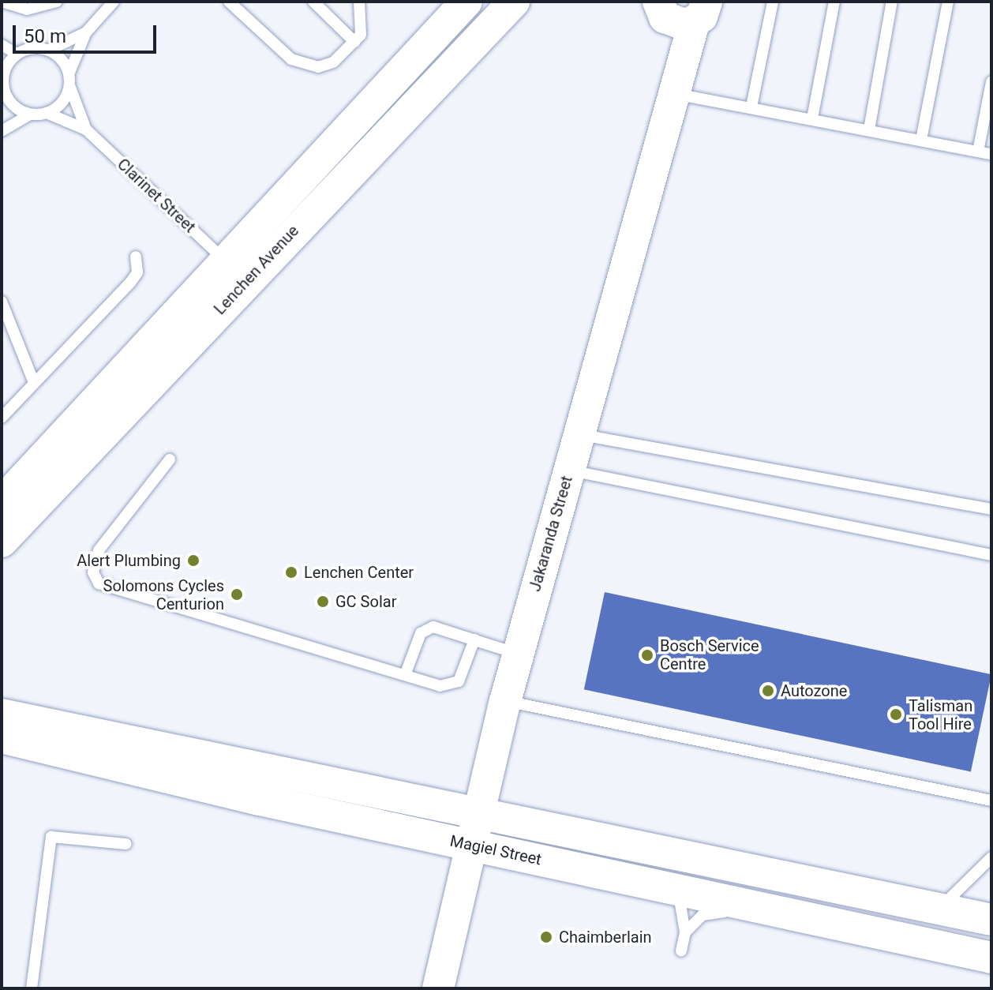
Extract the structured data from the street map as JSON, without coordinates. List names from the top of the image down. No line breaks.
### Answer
{"streets":{"street":["Lenchen Avenue","Jakaranda Street","Magiel Street"],"lane":["Clarinet Street"]},"crossings":[["Clarinet Street","Lenchen Avenue"],["Jakaranda Street","Magiel Street"]],"places":["Alert Plumbing","Lenchen Center","Solomons Cycles Centurion","GC Solar","Bosch Service Centre","Autozone","Talisman Tool Hire","Chaimberlain"],"scale_bar":"50 m"}
